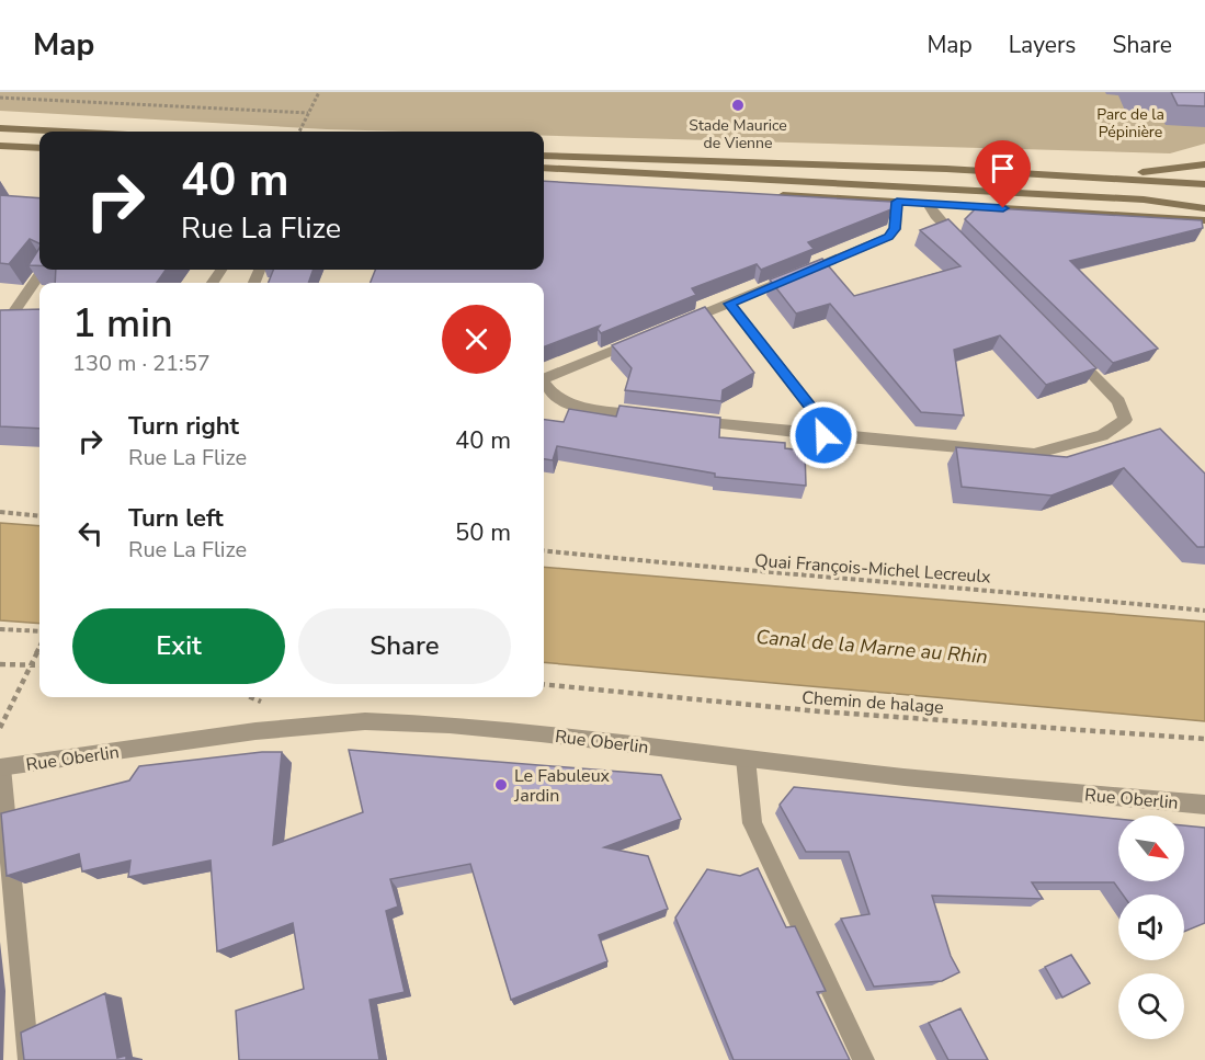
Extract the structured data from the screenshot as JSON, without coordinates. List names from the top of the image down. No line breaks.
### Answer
{"streets":{"street":["Rue Oberlin"],"path":["Quai François-Michel Lecreulx","Chemin de halage"]},"water":["Canal de la Marne au Rhin"],"parks":["Parc de la Pépinière"],"places":["Stade Maurice de Vienne","Le Fabuleux Jardin"],"north":"bottom right","page":{"header":"Map","nav":["Map","Layers","Share"],"turn":["40 m","Rue La Flize"],"heading":["1 min","130 m · 21:57"],"list":[{"name":"Turn right","note":"Rue La Flize","value":"40 m"},{"name":"Turn left","note":"Rue La Flize","value":"50 m"}],"buttons":["Exit","Share"]}}
